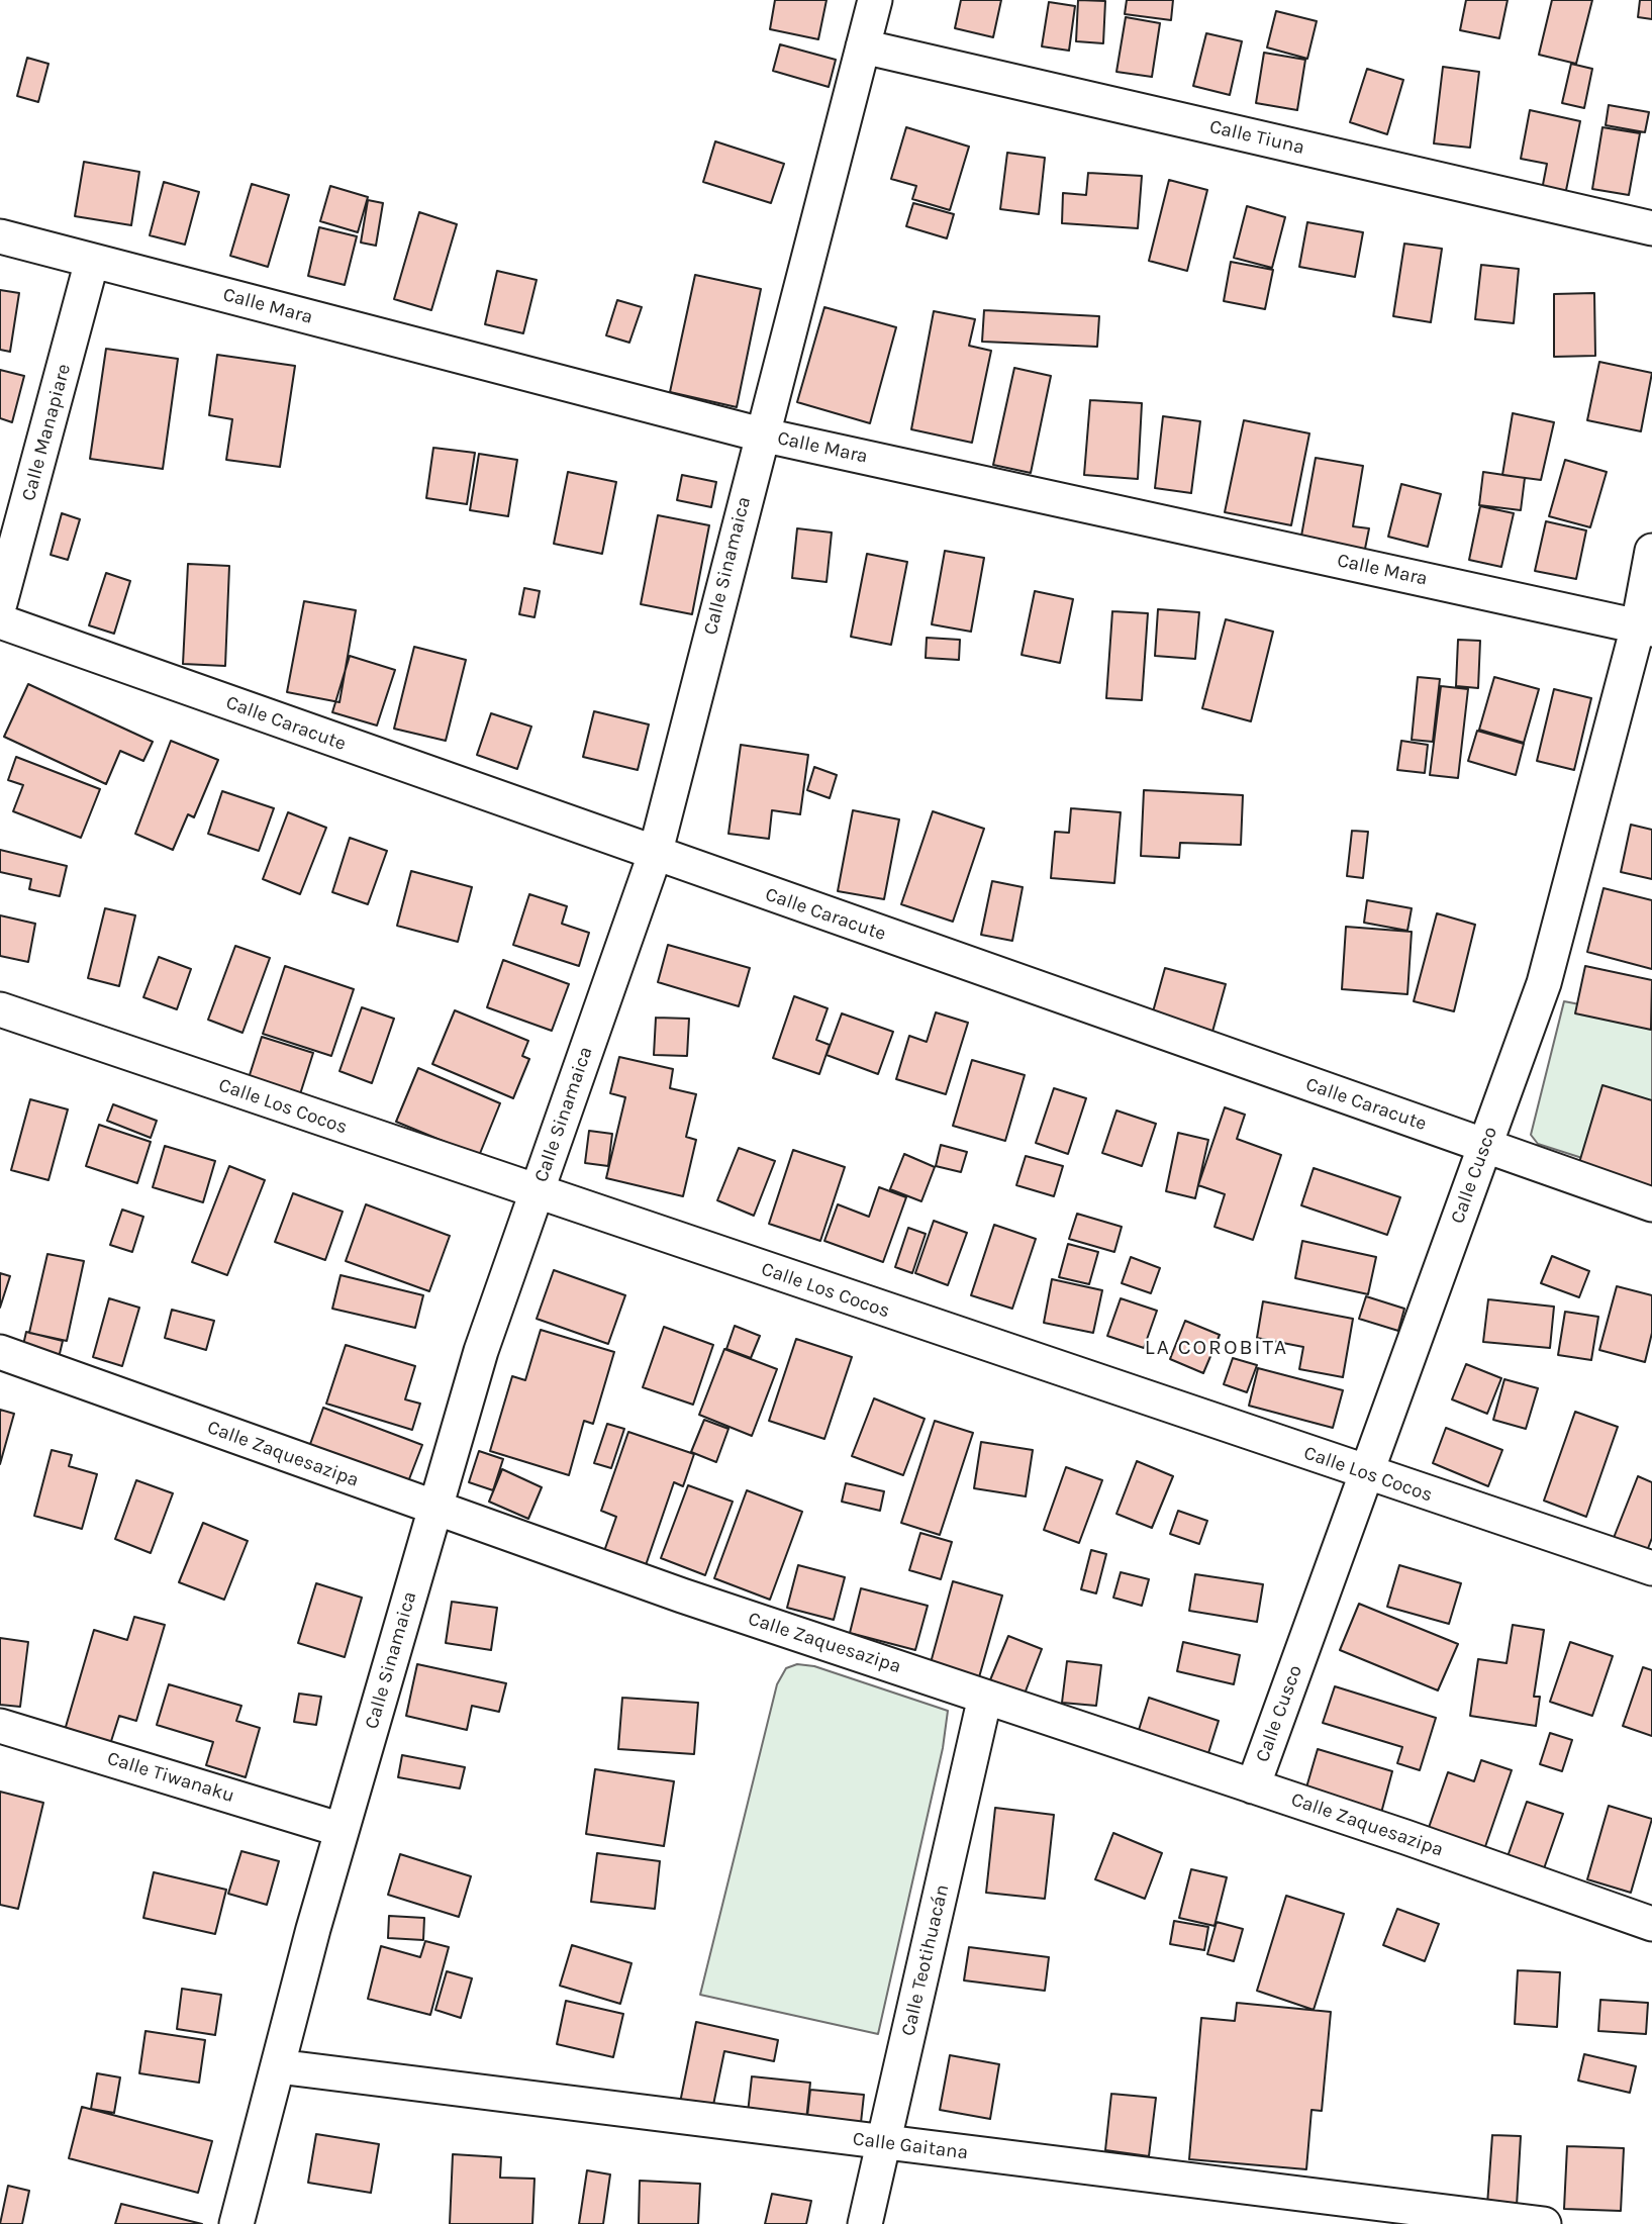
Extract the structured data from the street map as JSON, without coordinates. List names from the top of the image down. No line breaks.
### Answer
{"streets":{"street":["Calle Tiuna","Calle Mara","Calle Manapiare","Calle Sinamaica","Calle Caracute","Calle Los Cocos","Calle Cusco","Calle Zaquesazipa","Calle Tiwanaku","Calle Teotihuacán","Calle Gaitana"]},"crossings":[["Calle Tiuna","Calle Sinamaica"],["Calle Mara","Calle Manapiare"],["Calle Mara","Calle Sinamaica"],["Calle Mara","Calle Cusco"],["Calle Sinamaica","Calle Caracute"],["Calle Sinamaica","Calle Los Cocos"],["Calle Sinamaica","Calle Zaquesazipa"],["Calle Sinamaica","Calle Tiwanaku"],["Calle Sinamaica","Calle Gaitana"],["Calle Caracute","Calle Cusco"],["Calle Los Cocos","Calle Cusco"],["Calle Cusco","Calle Zaquesazipa"],["Calle Zaquesazipa","Calle Teotihuacán"],["Calle Teotihuacán","Calle Gaitana"]],"districts":["LA COROBITA"]}
